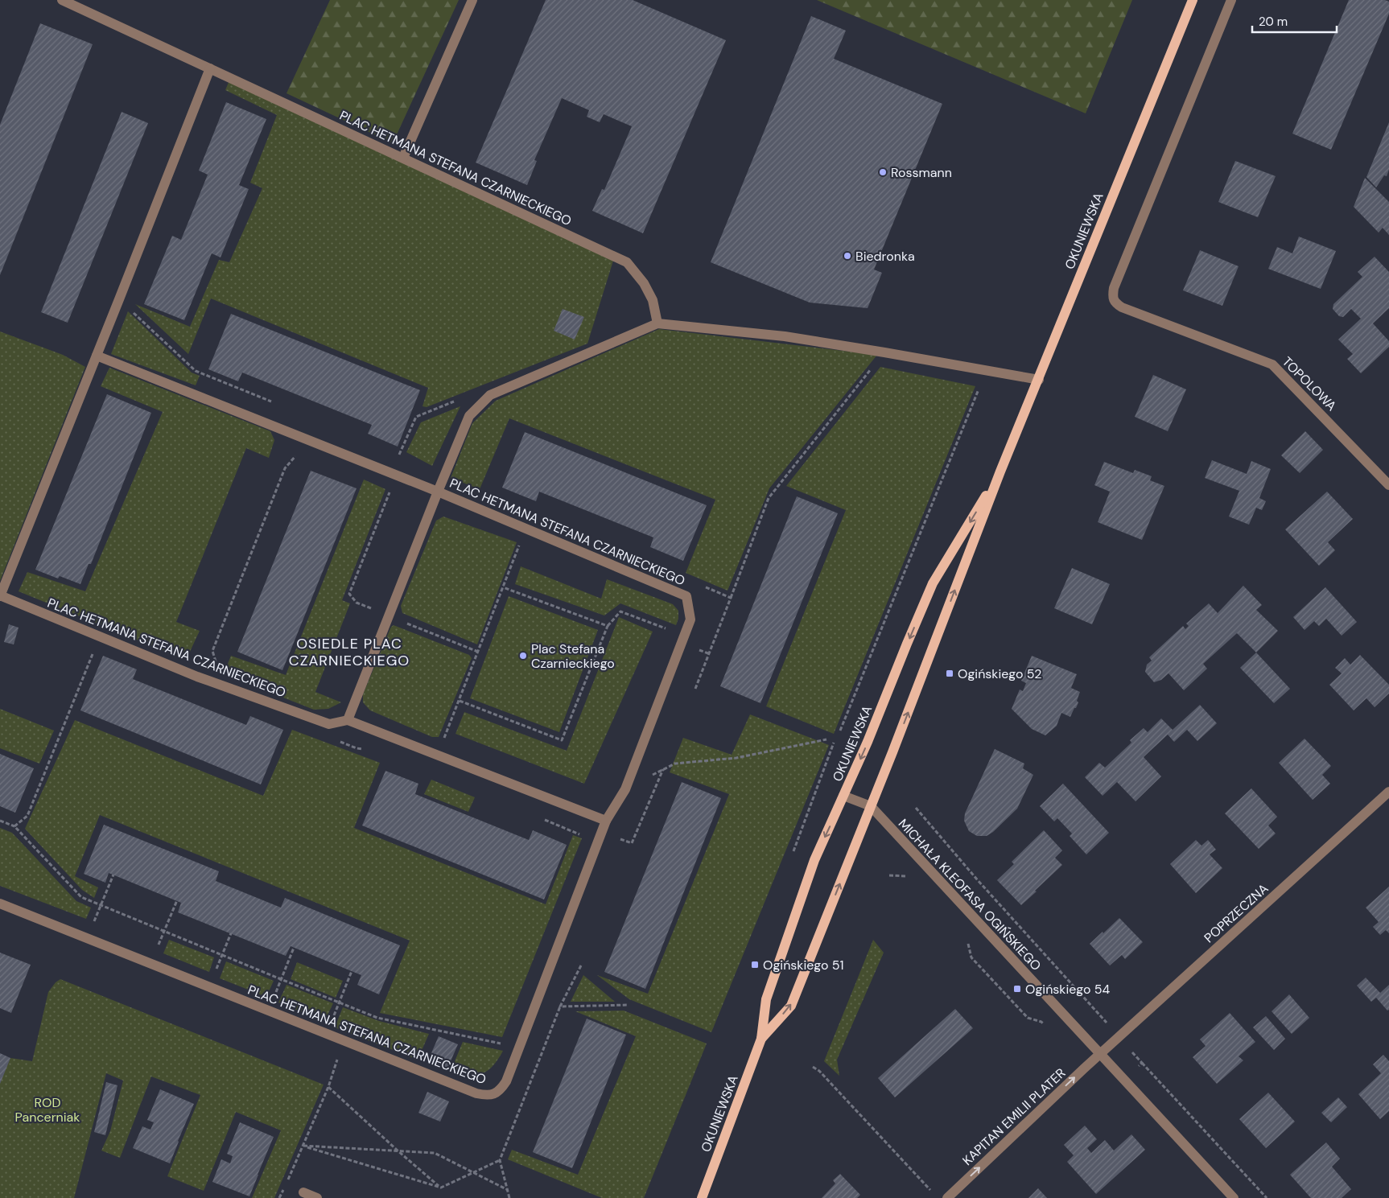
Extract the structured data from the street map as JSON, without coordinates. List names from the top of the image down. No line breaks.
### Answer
{"streets":{"main road":["OKUNIEWSKA"],"street":["PLAC HETMANA STEFANA CZARNIECKIEGO","TOPOLOWA","MICHAŁA KLEOFASA OGIŃSKIEGO","POPRZECZNA","KAPITAN EMILII PLATER"]},"crossings":[["PLAC HETMANA STEFANA CZARNIECKIEGO","OKUNIEWSKA"],["OKUNIEWSKA","MICHAŁA KLEOFASA OGIŃSKIEGO"],["MICHAŁA KLEOFASA OGIŃSKIEGO","POPRZECZNA"],["MICHAŁA KLEOFASA OGIŃSKIEGO","KAPITAN EMILII PLATER"],["POPRZECZNA","KAPITAN EMILII PLATER"]],"one_way":["KAPITAN EMILII PLATER"],"districts":["OSIEDLE PLAC CZARNIECKIEGO"],"parks":["ROD Pancerniak"],"places":{"other":["Rossmann","Biedronka","Plac Stefana Czarnieckiego"],"transit":["Ogińskiego 52","Ogińskiego 51","Ogińskiego 54"]},"scale_bar":"20 m"}
